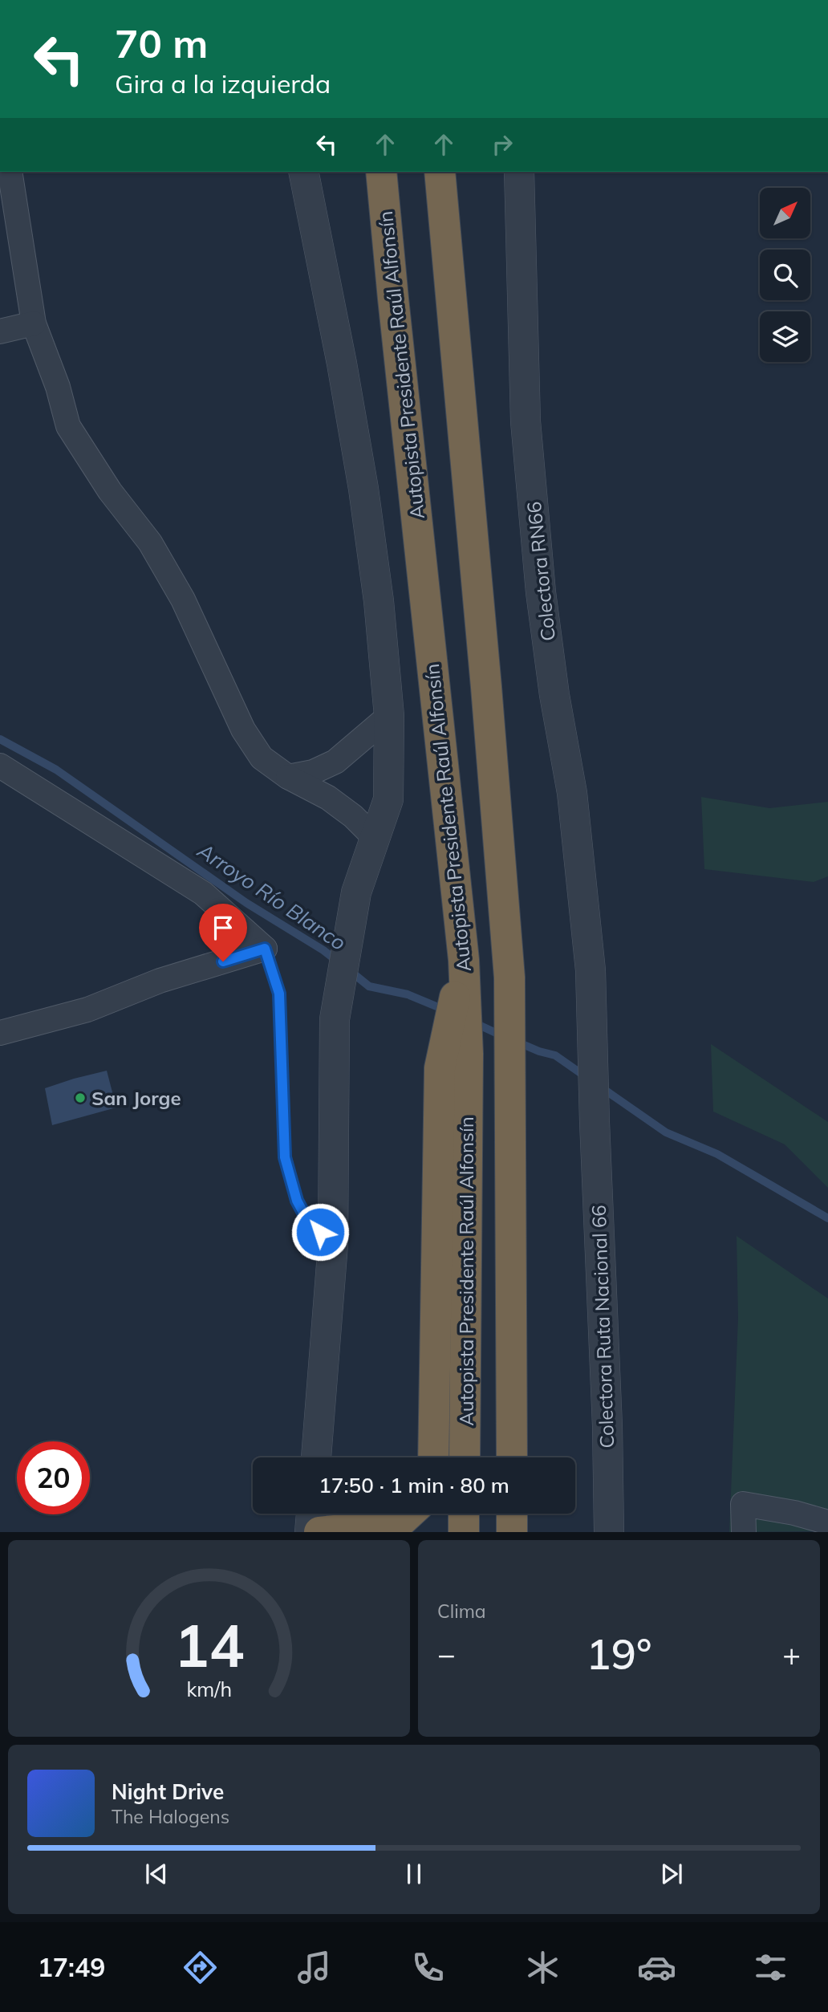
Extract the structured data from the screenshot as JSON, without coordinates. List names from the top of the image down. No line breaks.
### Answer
{"streets":{"highway":["Autopista Presidente Raúl Alfonsín"],"street":["Colectora RN66","Colectora Ruta Nacional 66"]},"crossings":[["Colectora RN66","Colectora Ruta Nacional 66"]],"water":["Arroyo Río Blanco"],"places":["San Jorge"],"north":"top right","page":{"turn":["70 m","Gira a la izquierda"],"limit":"20","trip":"17:50 · 1 min · 80 m","tile":"Clima","heat":["−","19°","+"],"song":["Night Drive","The Halogens"],"tabs":"17:49","gauge":["14","km/h"]}}
